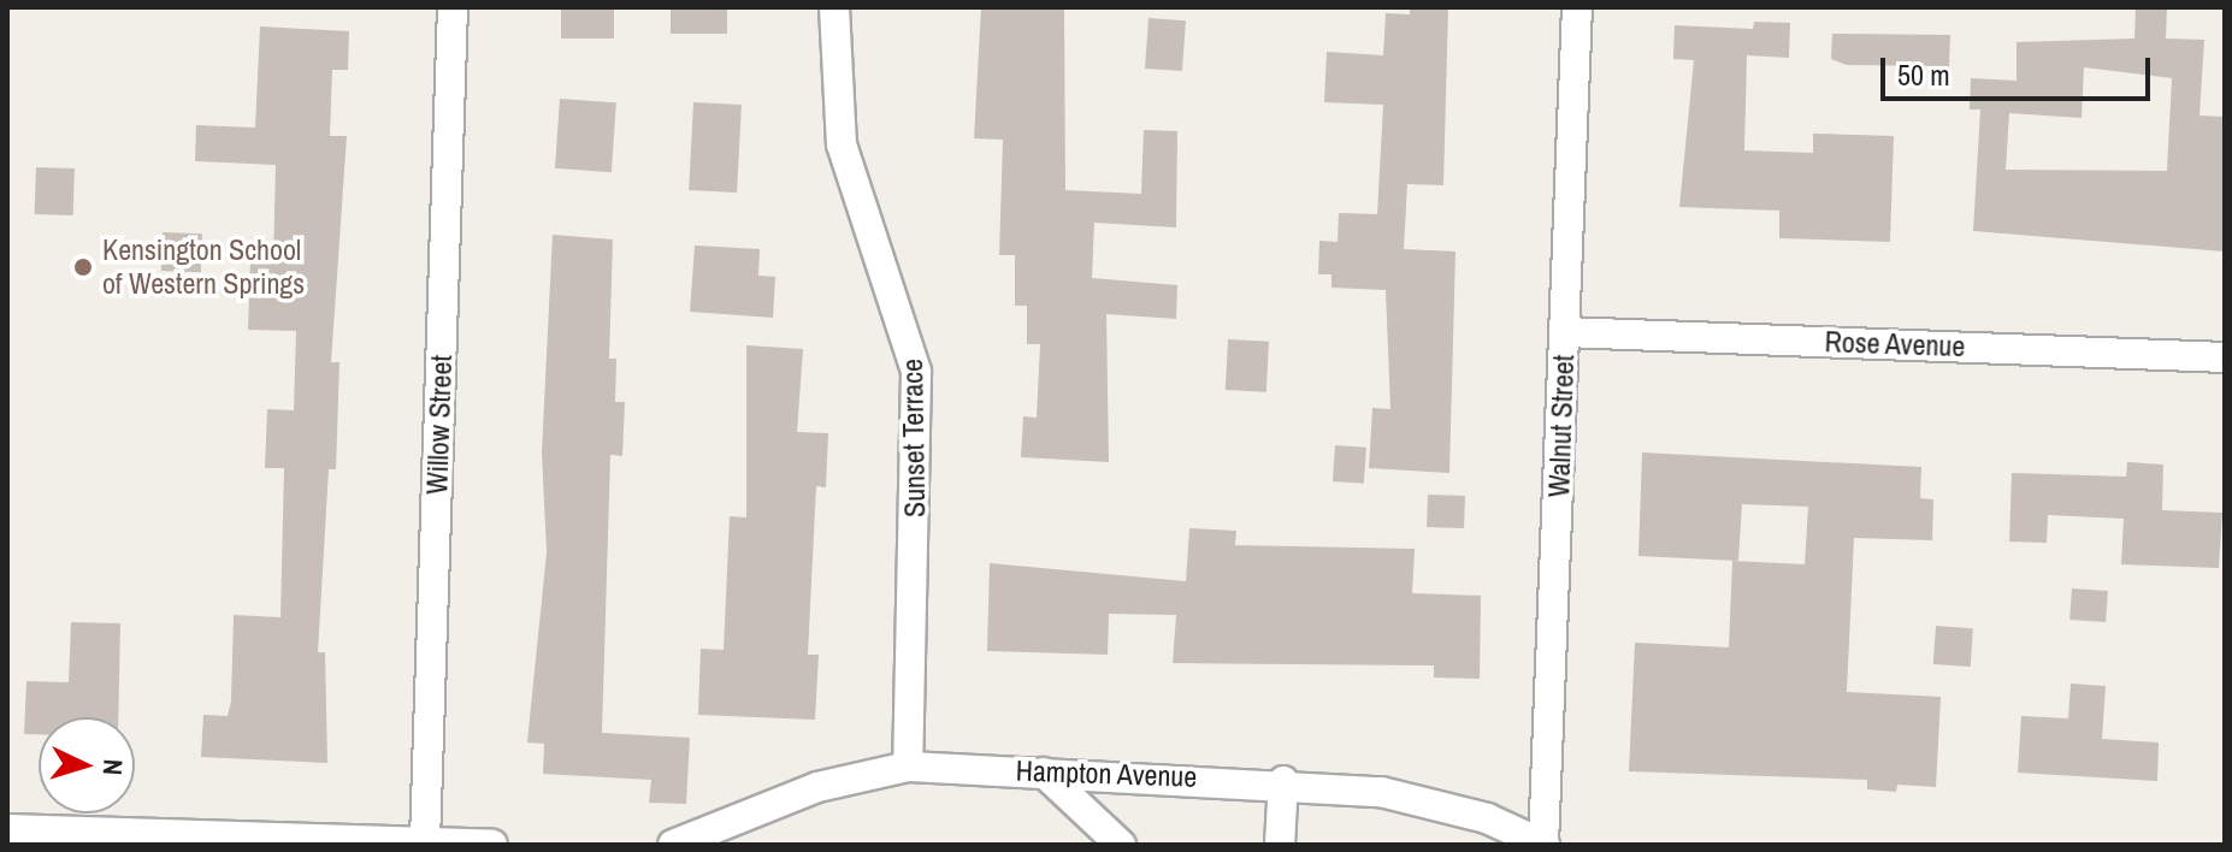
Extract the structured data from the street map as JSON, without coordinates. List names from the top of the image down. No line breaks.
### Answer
{"streets":{"street":["Rose Avenue","Willow Street","Walnut Street","Sunset Terrace","Hampton Avenue"]},"crossings":[["Rose Avenue","Walnut Street"],["Walnut Street","Hampton Avenue"],["Sunset Terrace","Hampton Avenue"]],"places":["Kensington School of Western Springs"],"scale_bar":"50 m","north":"right"}
